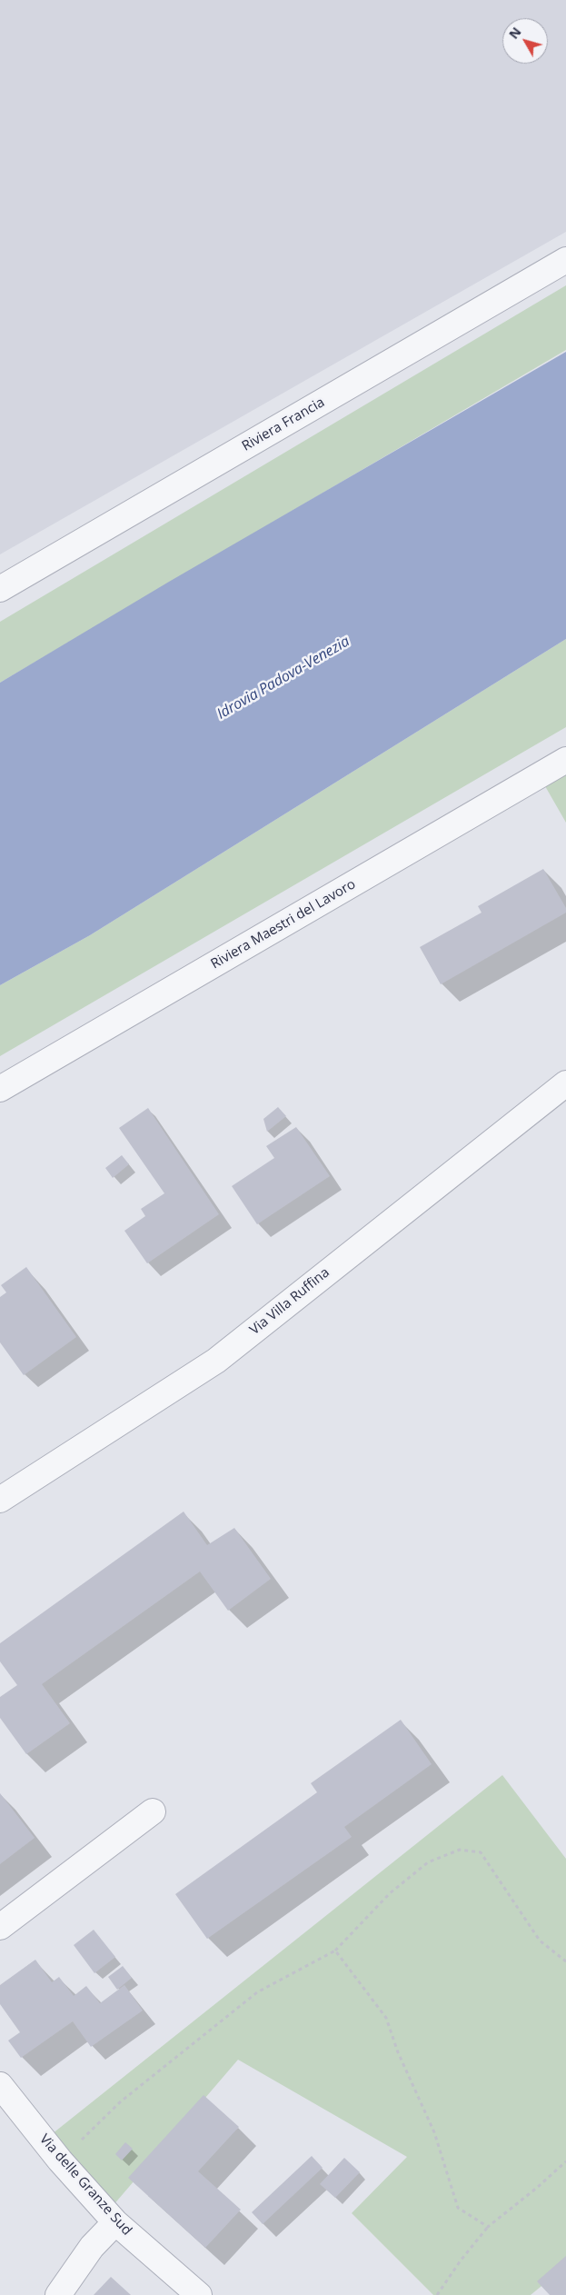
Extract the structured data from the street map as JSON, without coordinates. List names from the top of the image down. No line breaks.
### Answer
{"streets":{"street":["Riviera Francia","Riviera Maestri del Lavoro","Via Villa Ruffina","Via delle Granze Sud"]},"water":["Idrovia Padova-Venezia"],"north":"top left"}
